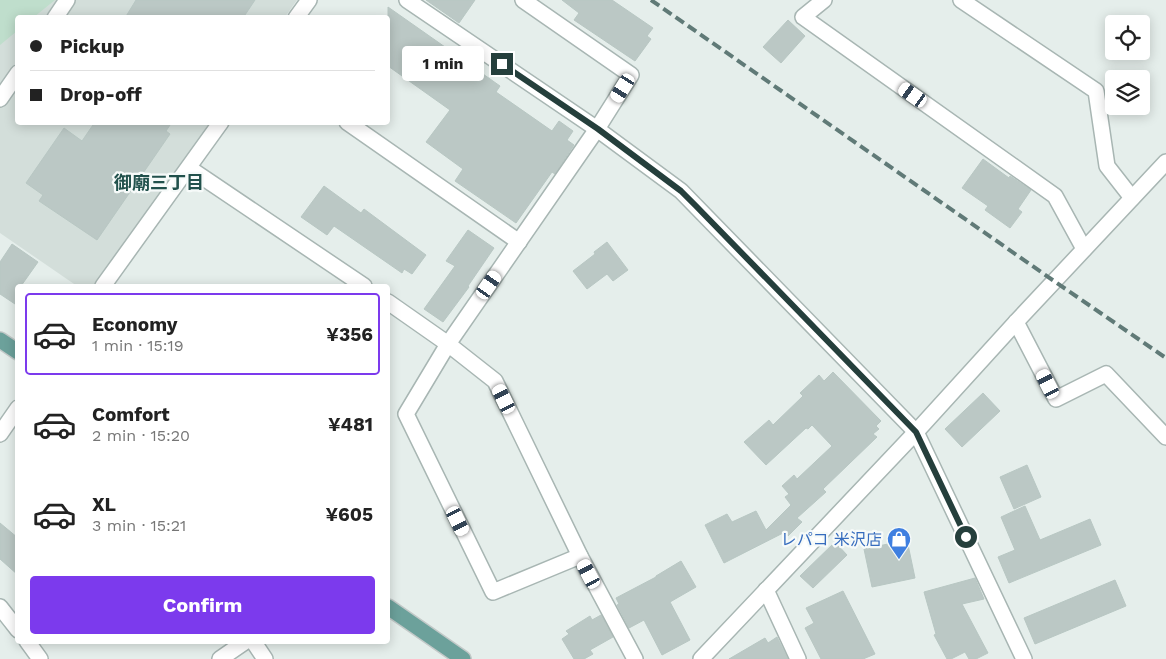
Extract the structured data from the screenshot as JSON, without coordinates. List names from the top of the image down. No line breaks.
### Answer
{"districts":["御廟三丁目"],"places":{"shop":["レパコ 米沢店"]},"page":{"banner":["Pickup","Drop-off"],"bubble":"1 min","list":[{"name":"Economy","note":"1 min · 15:19","value":"¥356"},{"name":"Comfort","note":"2 min · 15:20","value":"¥481"},{"name":"XL","note":"3 min · 15:21","value":"¥605"}],"buttons":"Confirm"}}
